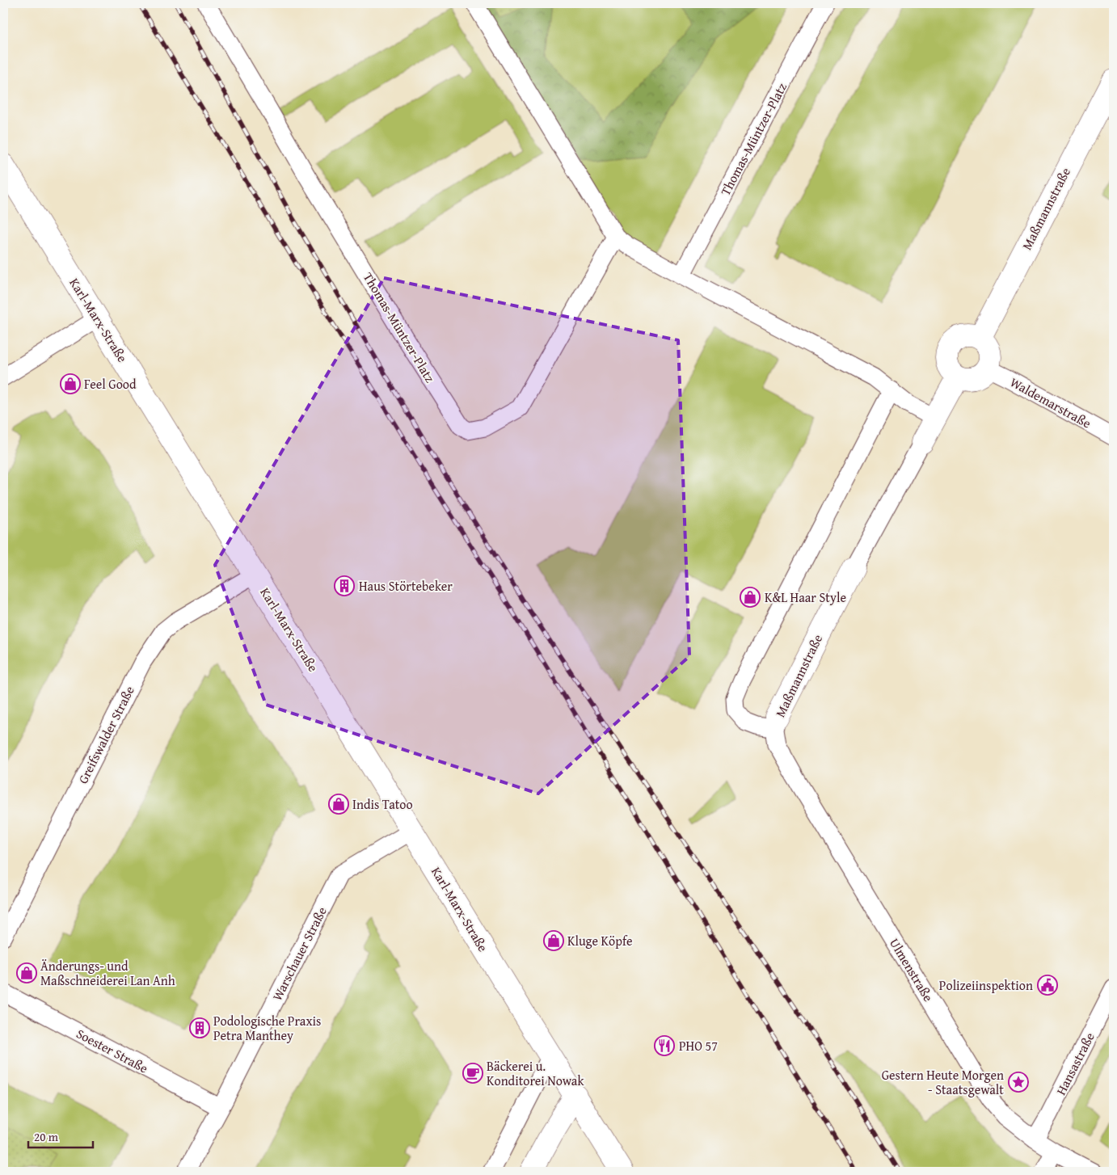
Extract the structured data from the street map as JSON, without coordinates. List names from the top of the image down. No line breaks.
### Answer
{"streets":{"street":["Thomas-Müntzer-Platz","Maßmannstraße","Karl-Marx-Straße","Waldemarstraße","Greifswalder Straße","Warschauer Straße","Ulmenstraße","Soester Straße","Hansastraße"]},"crossings":[["Maßmannstraße","Waldemarstraße"],["Maßmannstraße","Ulmenstraße"],["Karl-Marx-Straße","Greifswalder Straße"],["Karl-Marx-Straße","Warschauer Straße"],["Warschauer Straße","Soester Straße"],["Ulmenstraße","Hansastraße"]],"places":{"shop":["Feel Good","K&L Haar Style","Indis Tatoo","Kluge Köpfe","Änderungs- und Maßschneiderei Lan Anh"],"building":["Haus Störtebeker","Podologische Praxis Petra Manthey"],"public building":["Polizeiinspektion"],"restaurant":["PHO 57"],"cafe":["Bäckerei u. Konditorei Nowak"],"place":["Gestern Heute Morgen - Staatsgewalt"]},"scale_bar":"20 m"}
